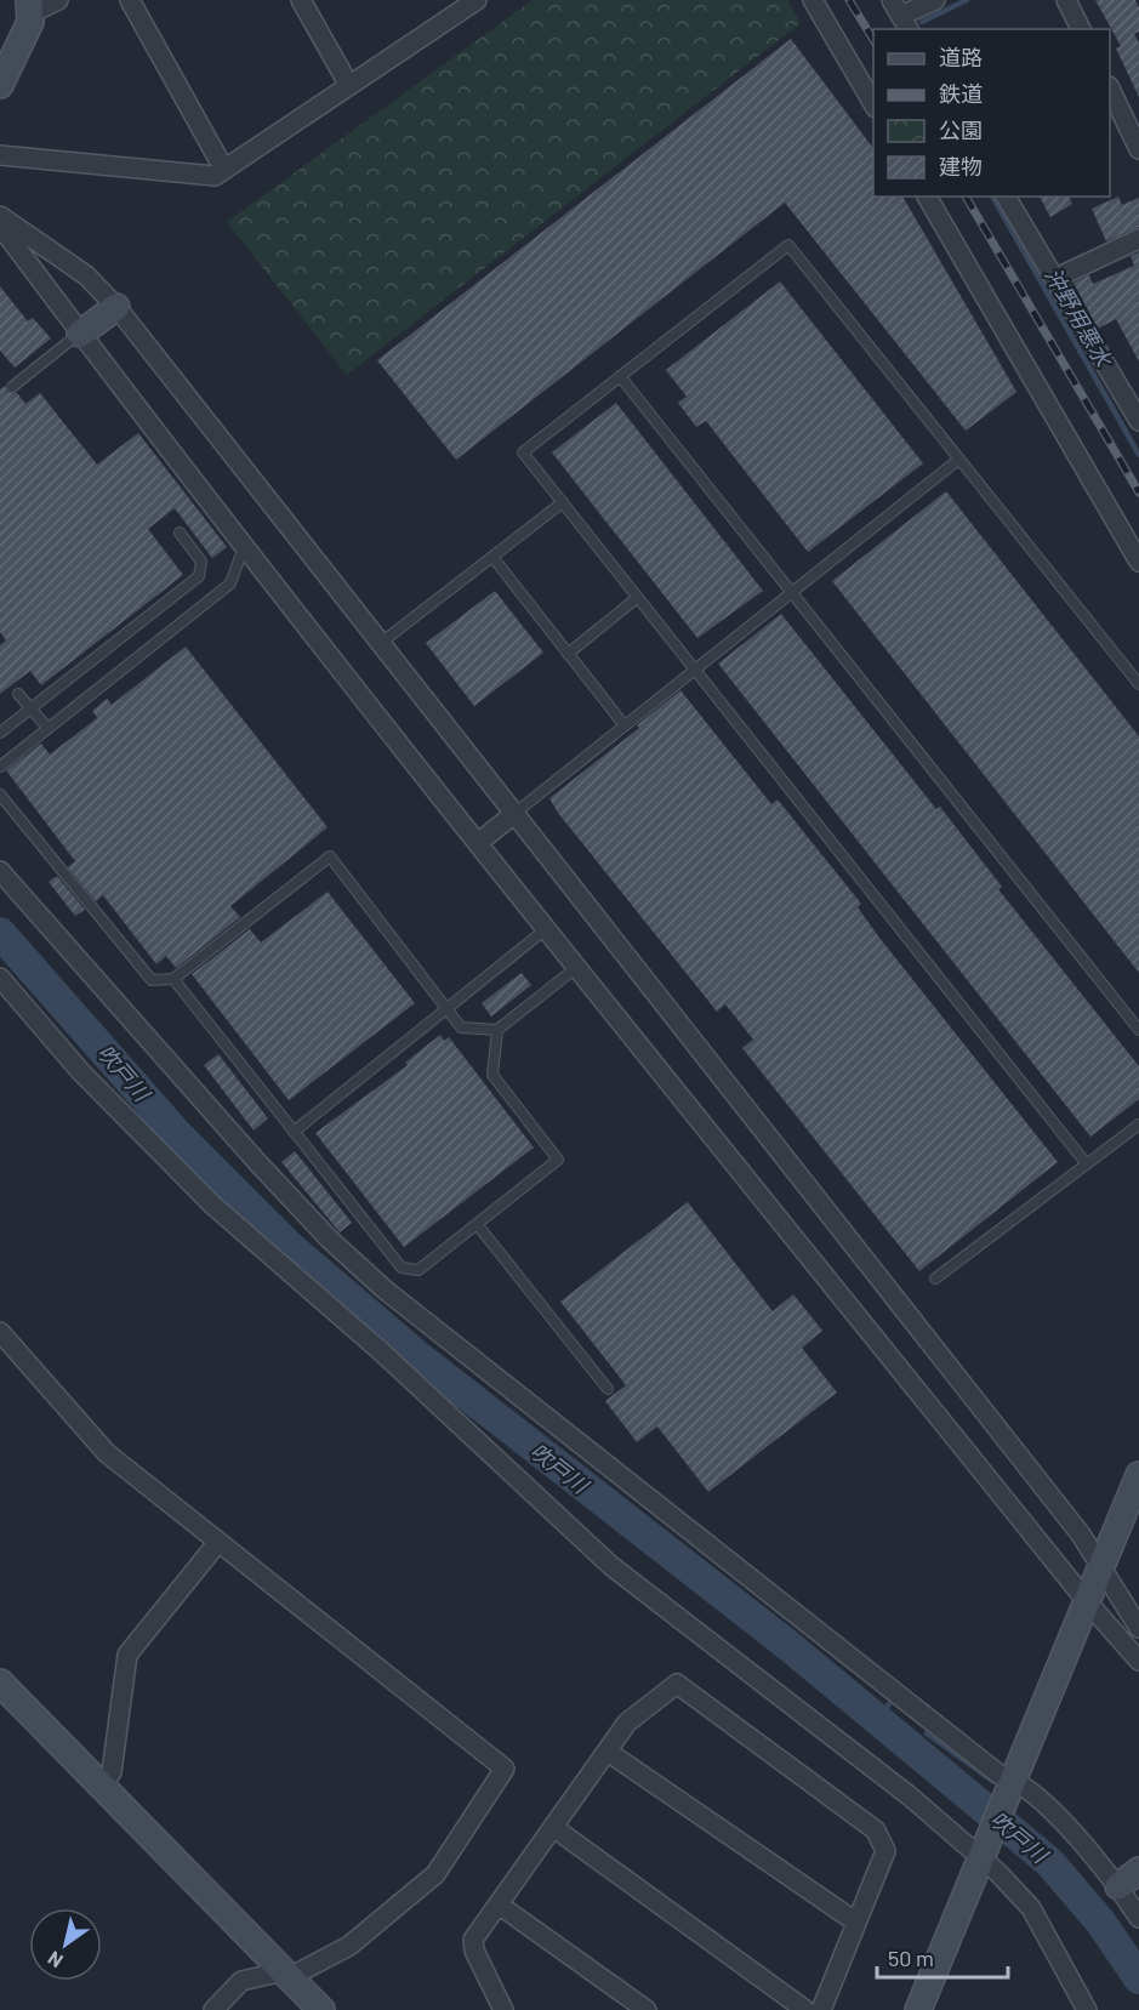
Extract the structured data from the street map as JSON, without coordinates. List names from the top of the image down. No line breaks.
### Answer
{"water":["沖野用悪水","吹戸川"],"legend":["道路","鉄道","公園","建物"],"scale_bar":"50 m","north":"bottom left"}
